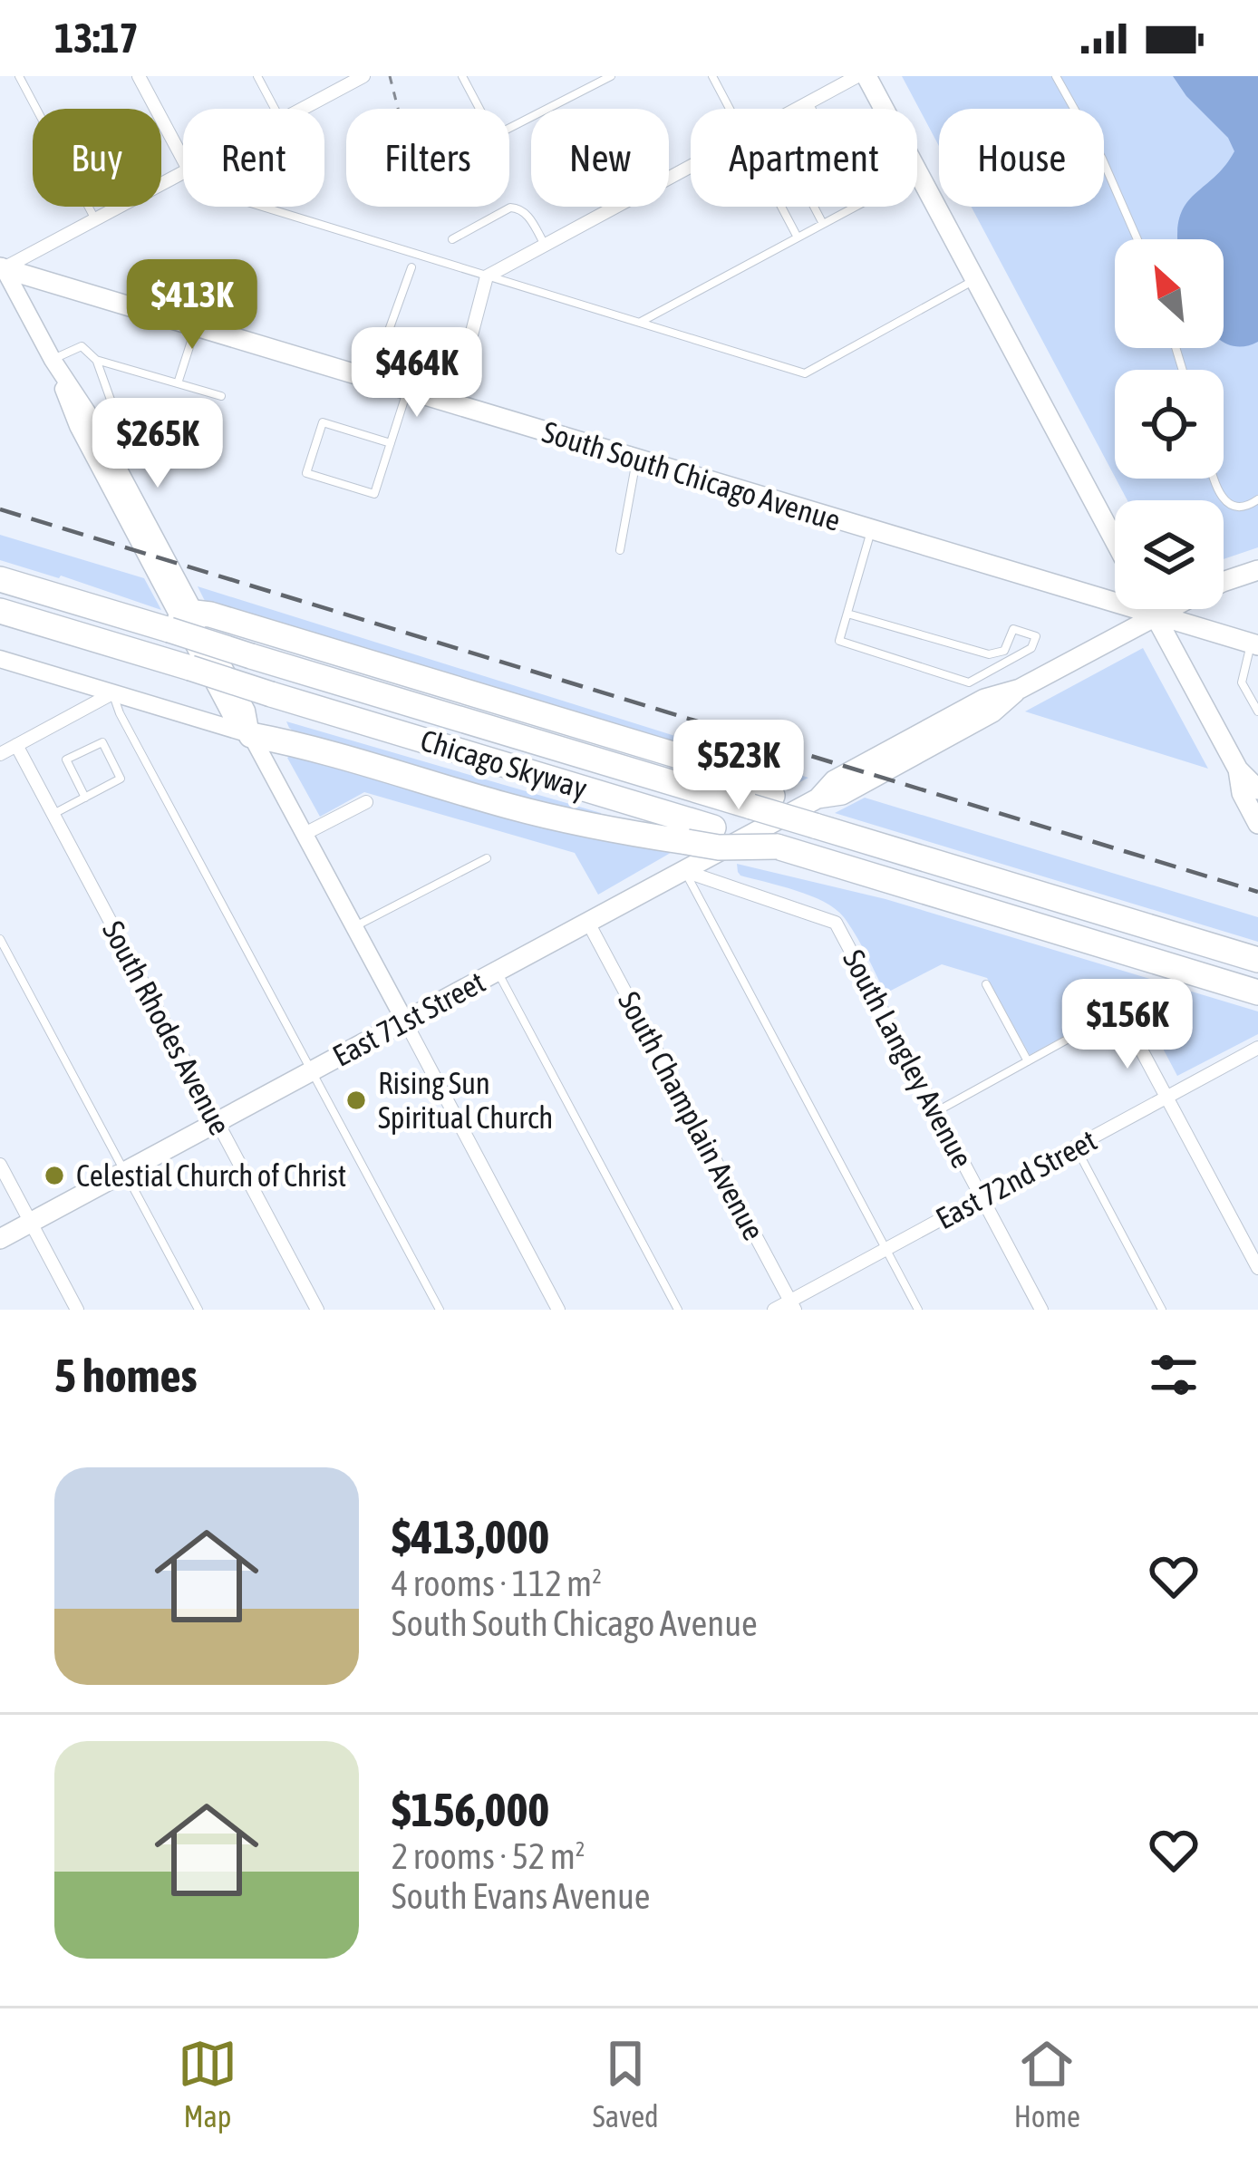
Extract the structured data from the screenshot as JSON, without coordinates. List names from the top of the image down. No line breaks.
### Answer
{"streets":{"highway":["Chicago Skyway"],"main road":["South South Chicago Avenue","East 71st Street"],"street":["South Rhodes Avenue","South Langley Avenue","South Champlain Avenue","East 72nd Street"]},"crossings":[["South South Chicago Avenue","East 71st Street"],["East 71st Street","South Rhodes Avenue"],["East 71st Street","South Langley Avenue"],["East 71st Street","South Champlain Avenue"],["South Langley Avenue","East 72nd Street"],["South Champlain Avenue","East 72nd Street"]],"places":["Rising Sun Spiritual Church","Celestial Church of Christ"],"north":"top left","page":{"status":"13:17","chip":["Buy","Rent","Filters","New","Apartment","House"],"price":["$413K","$464K","$265K","$523K","$156K"],"heading":"5 homes","list":[{"name":"$413,000","note":"4 rooms · 112 m² · South South Chicago Avenue"},{"name":"$156,000","note":"2 rooms · 52 m² · South Evans Avenue"}],"tabs":["Map","Saved","Home"]}}
